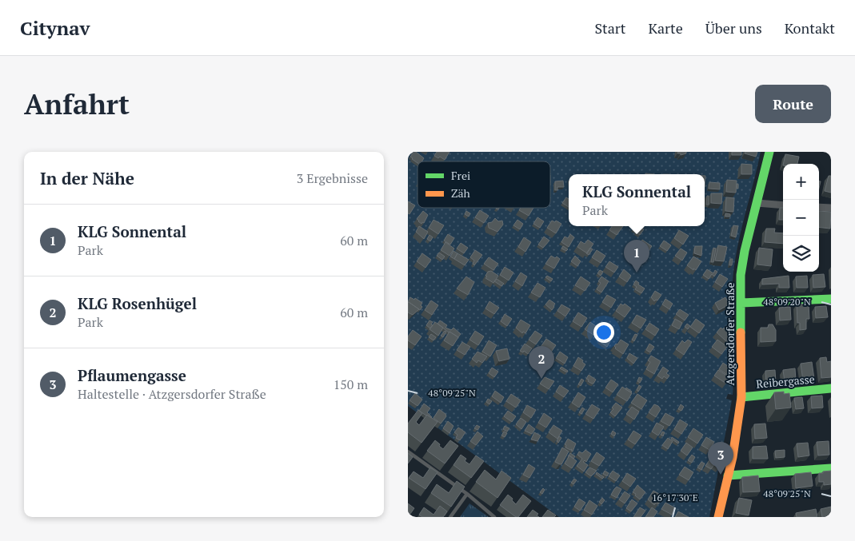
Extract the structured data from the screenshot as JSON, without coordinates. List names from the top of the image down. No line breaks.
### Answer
{"streets":{"street":["Atzgersdorfer Straße","Reibergasse"]},"crossings":[["Atzgersdorfer Straße","Reibergasse"]],"legend":["Frei","Zäh"],"page":{"header":"Citynav","nav":["Start","Karte","Über uns","Kontakt"],"buttons":"Route","title":"Anfahrt","heading":["In der Nähe","3 Ergebnisse"],"map_buttons":["+","−"],"popup":["KLG Sonnental","Park"],"list":[{"mark":"1","name":"KLG Sonnental","note":"Park","value":"60 m"},{"mark":"2","name":"KLG Rosenhügel","note":"Park","value":"60 m"},{"mark":"3","name":"Pflaumengasse","note":"Haltestelle · Atzgersdorfer Straße","value":"150 m"}],"pins":["1","2","3"]},"coordinates":["48°09'20\"N","48°09'25\"N","16°17'30\"E"]}
